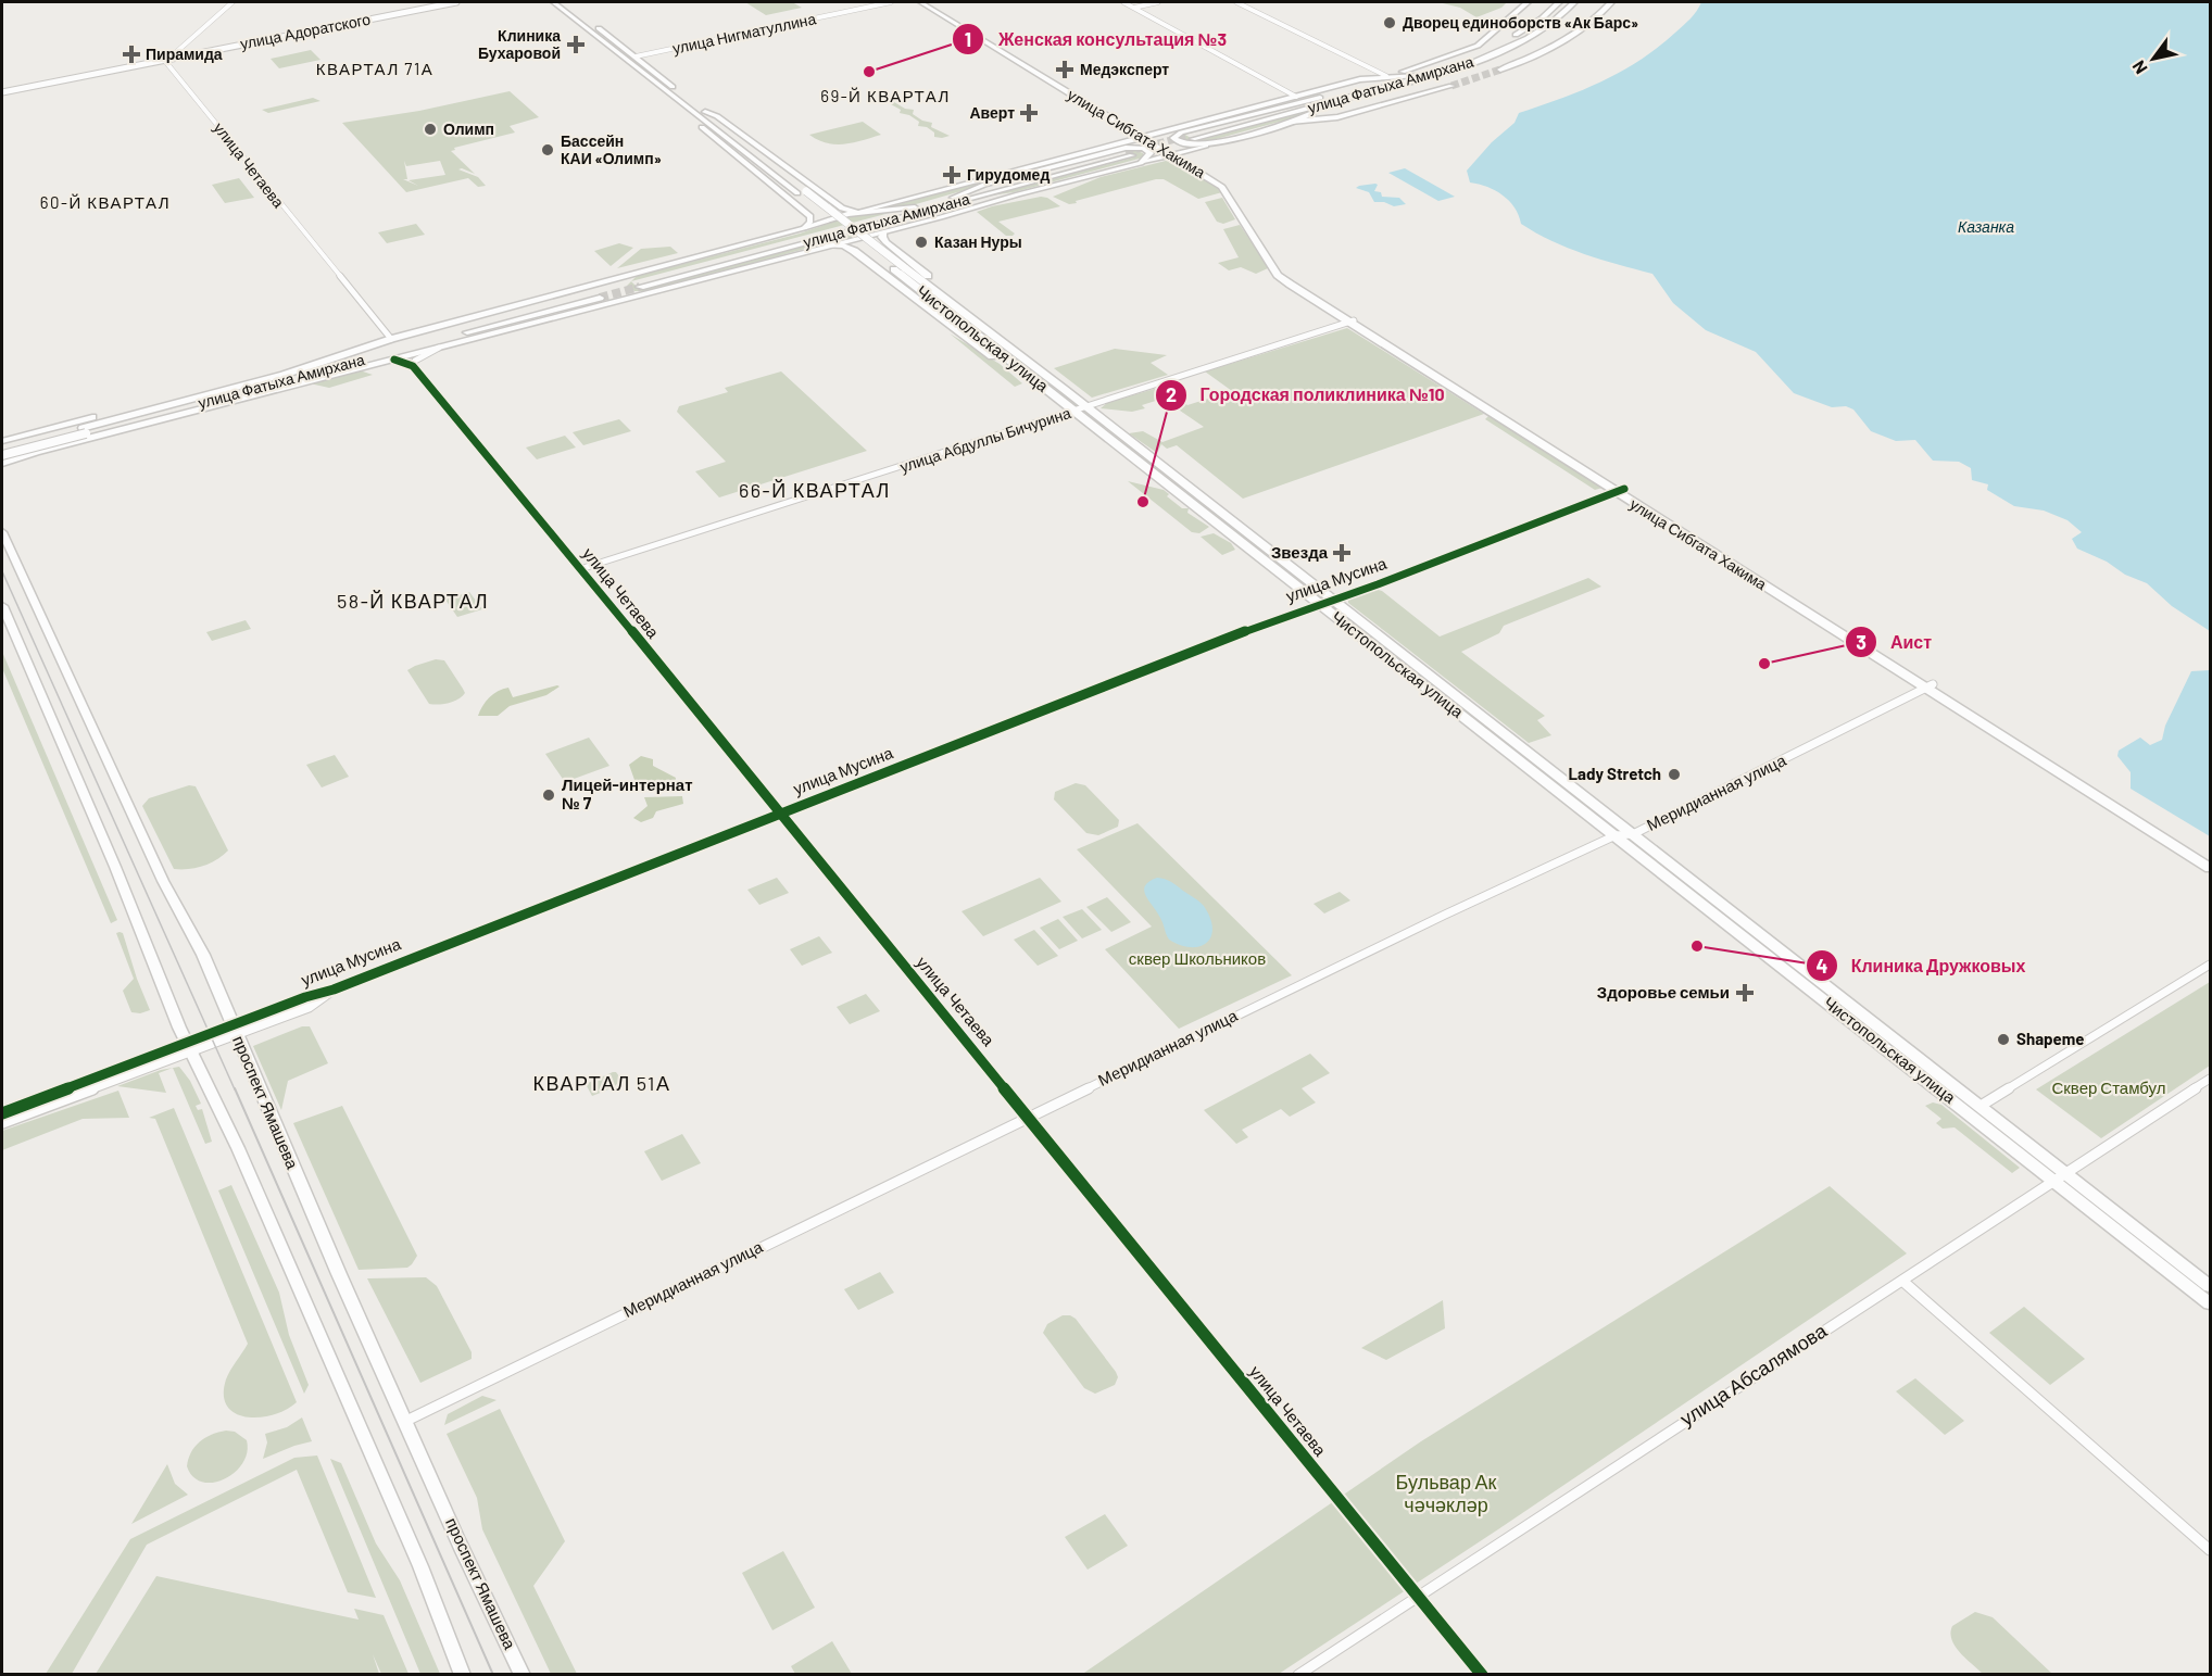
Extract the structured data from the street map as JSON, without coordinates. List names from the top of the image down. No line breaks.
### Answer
{"streets":{"main road":["улица Фатыха Амирхана","улица Сибгата Хакима","Чистопольская улица","проспект Ямашева"],"street":["улица Адоратского","улица Нигматуллина","улица Четаева","улица Абдуллы Бичурина","улица Мусина","Меридианная улица","улица Абсалямова"]},"crossings":[["улица Адоратского","улица Четаева"],["улица Нигматуллина","Чистопольская улица"],["улица Сибгата Хакима","улица Абдуллы Бичурина"],["улица Сибгата Хакима","улица Мусина"],["улица Сибгата Хакима","Меридианная улица"],["улица Четаева","улица Абдуллы Бичурина"],["улица Четаева","улица Мусина"],["улица Четаева","Меридианная улица"],["улица Четаева","улица Абсалямова"],["Чистопольская улица","улица Абдуллы Бичурина"],["Чистопольская улица","улица Мусина"],["Чистопольская улица","Меридианная улица"],["Чистопольская улица","улица Абсалямова"],["улица Мусина","проспект Ямашева"],["Меридианная улица","проспект Ямашева"]],"districts":["КВАРТАЛ 71А","69-Й КВАРТАЛ","60-Й КВАРТАЛ","66-Й КВАРТАЛ","58-Й КВАРТАЛ","КВАРТАЛ 51А"],"water":["Казанка"],"parks":["сквер Школьников","Сквер Стамбул","Бульвар Ак чәчәкләр"],"places":{"other":["Дворец единоборств «Ак Барс»","Женская консультация №3","Олимп","Бассейн КАИ «Олимп»","Казан Нуры","Городская поликлиника №10","Аист","Lady Stretch","Лицей-интернат № 7","Клиника Дружковых","Shapeme"],"health":["Клиника Бухаровой","Пирамида","Медэксперт","Аверт","Гирудомед","Звезда","Здоровье семьи"]},"north":"bottom left"}
